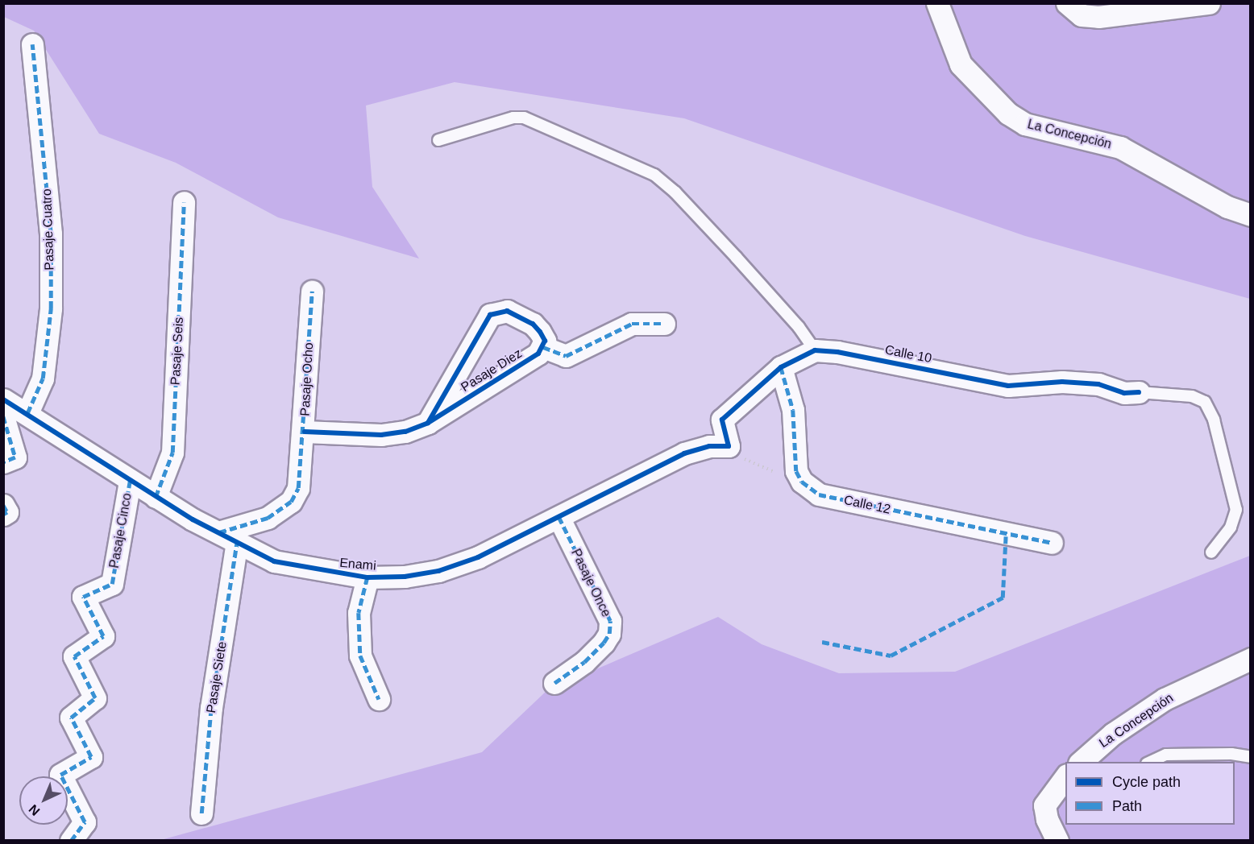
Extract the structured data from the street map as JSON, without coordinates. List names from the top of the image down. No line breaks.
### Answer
{"streets":{"street":["La Concepción","Pasaje Cuatro","Pasaje Seis","Calle 10","Pasaje Diez","Pasaje Ocho","Calle 12","Pasaje Cinco","Enami","Pasaje Once","Pasaje Siete"]},"crossings":[["Pasaje Cuatro","Enami"],["Pasaje Seis","Enami"],["Pasaje Diez","Pasaje Ocho"],["Pasaje Ocho","Enami"],["Pasaje Ocho","Pasaje Siete"],["Pasaje Cinco","Enami"],["Enami","Pasaje Once"],["Enami","Pasaje Siete"]],"legend":["Cycle path","Path"],"north":"bottom left"}
